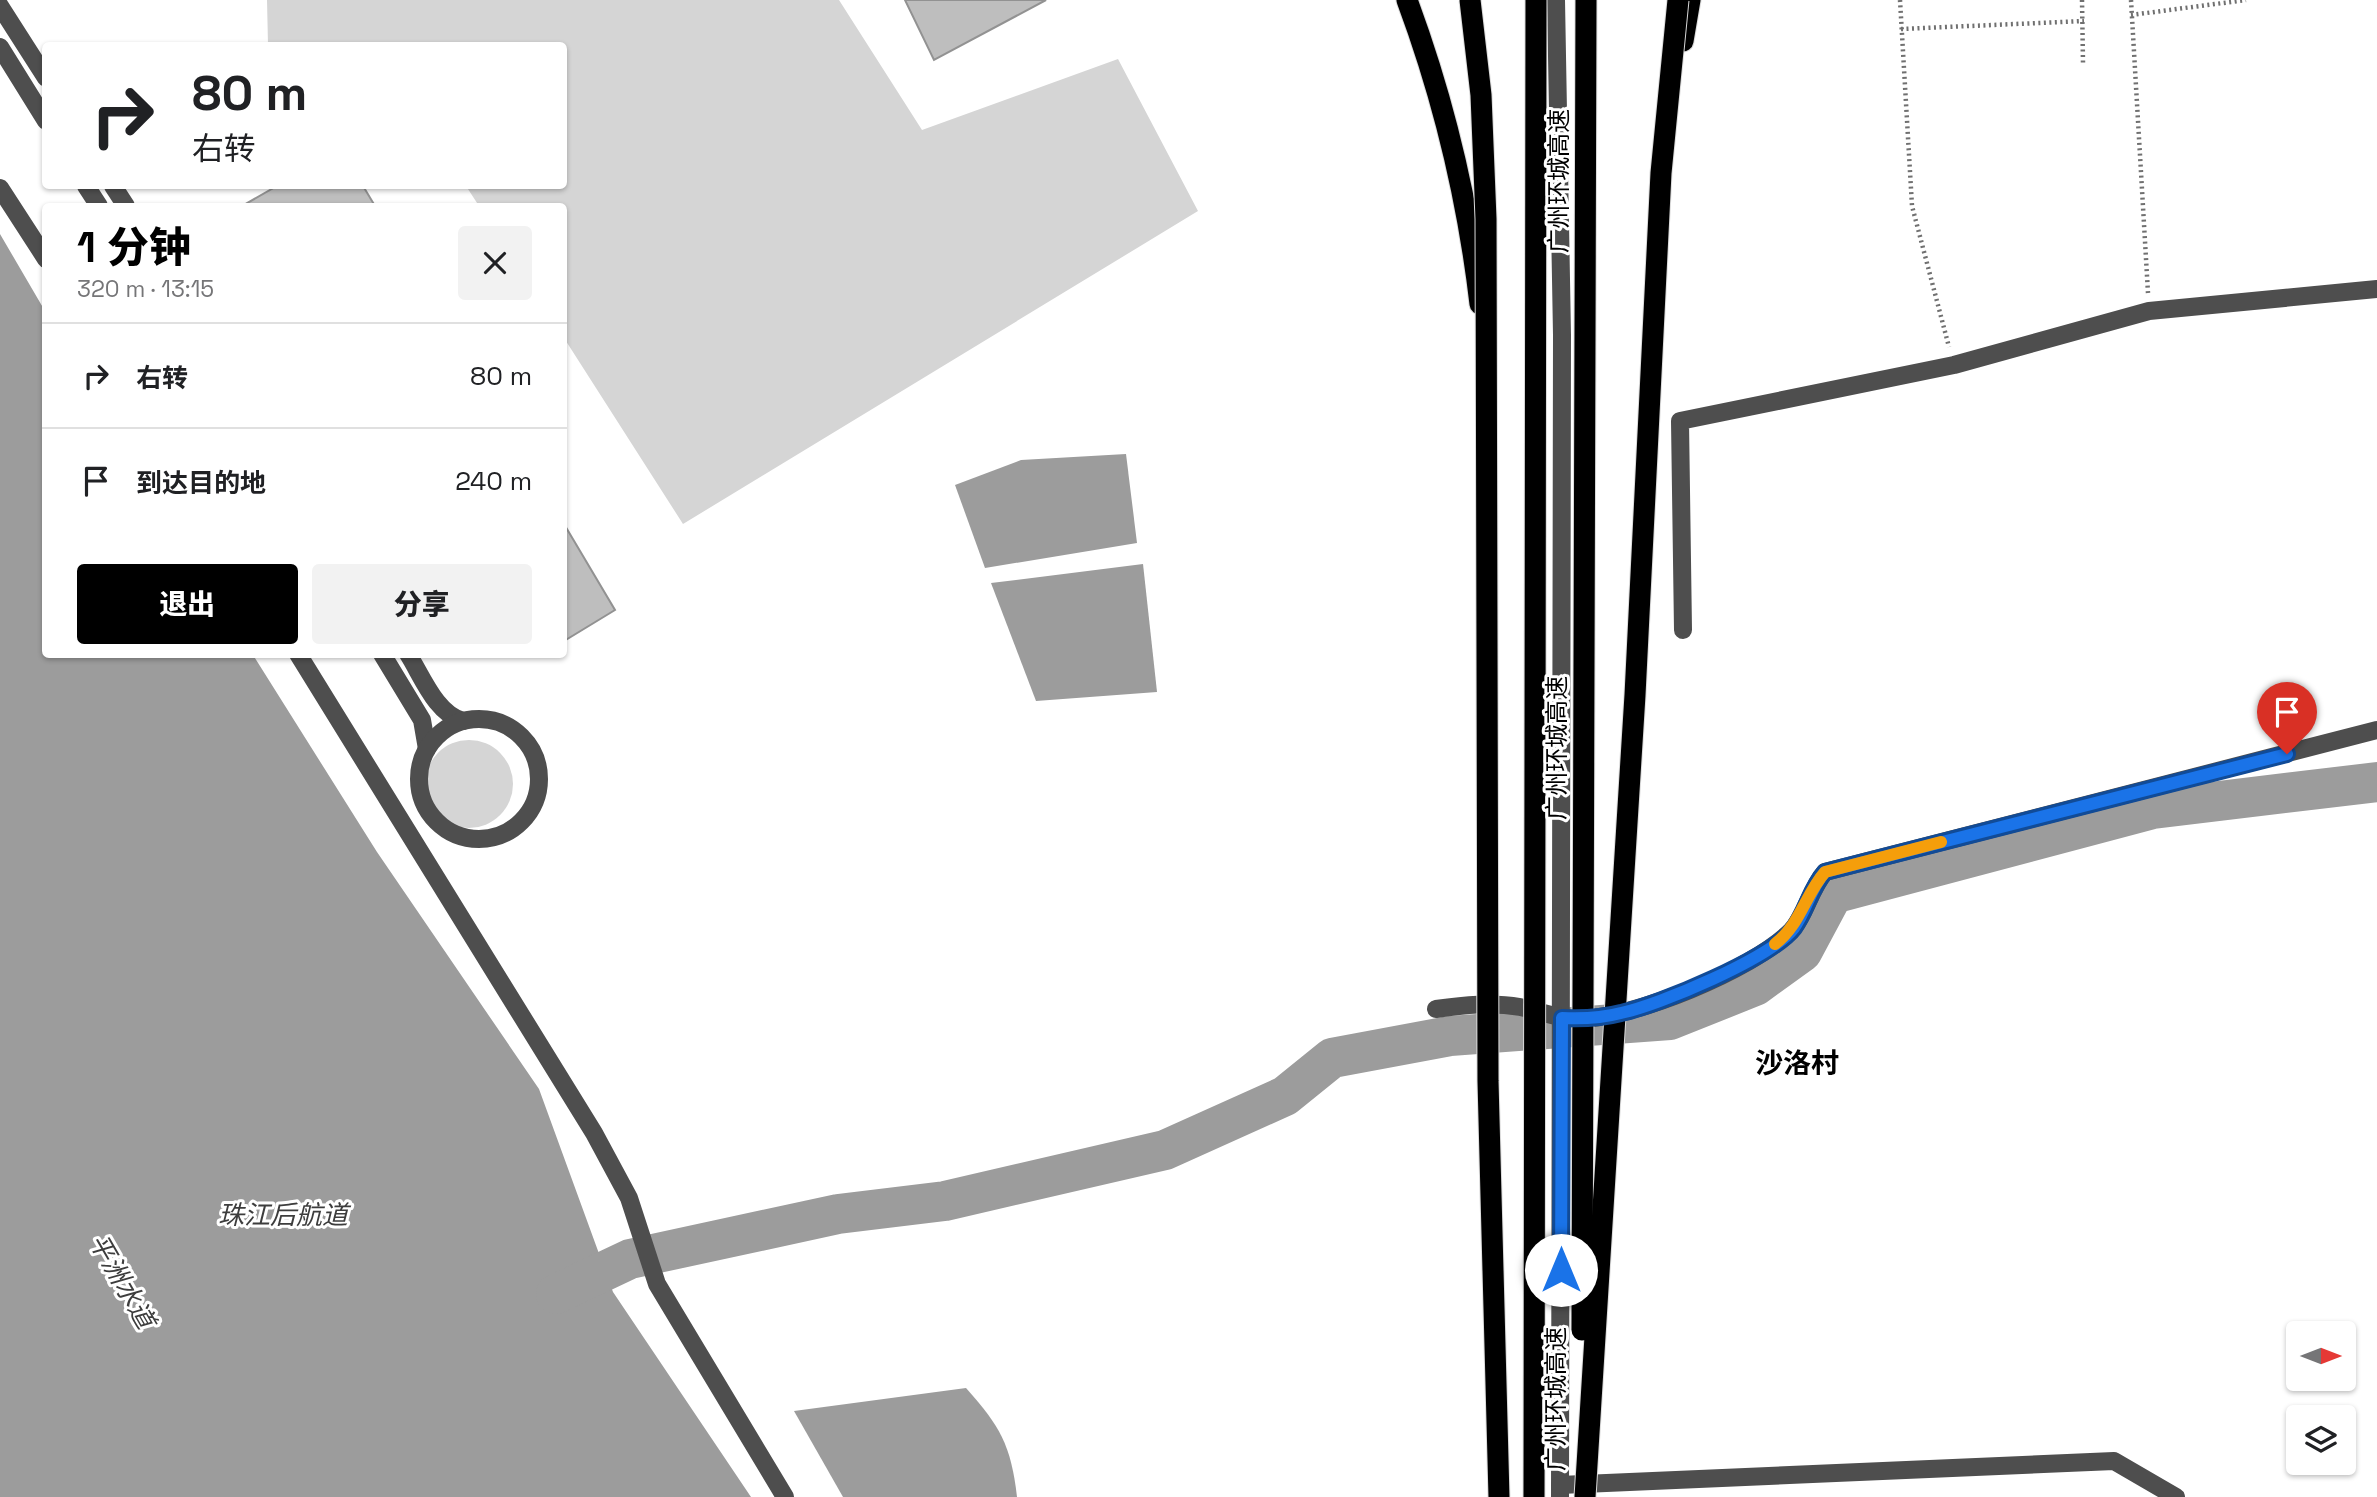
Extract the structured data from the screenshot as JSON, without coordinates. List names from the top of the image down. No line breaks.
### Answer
{"streets":{"highway":["广州环城高速"]},"districts":["沙洛村"],"water":["珠江后航道","平洲水道"],"north":"right","page":{"turn":["80 m","右转"],"heading":["1 分钟","320 m · 13:15"],"list":[{"name":"右转","value":"80 m"},{"name":"到达目的地","value":"240 m"}],"buttons":["退出","分享"]}}
